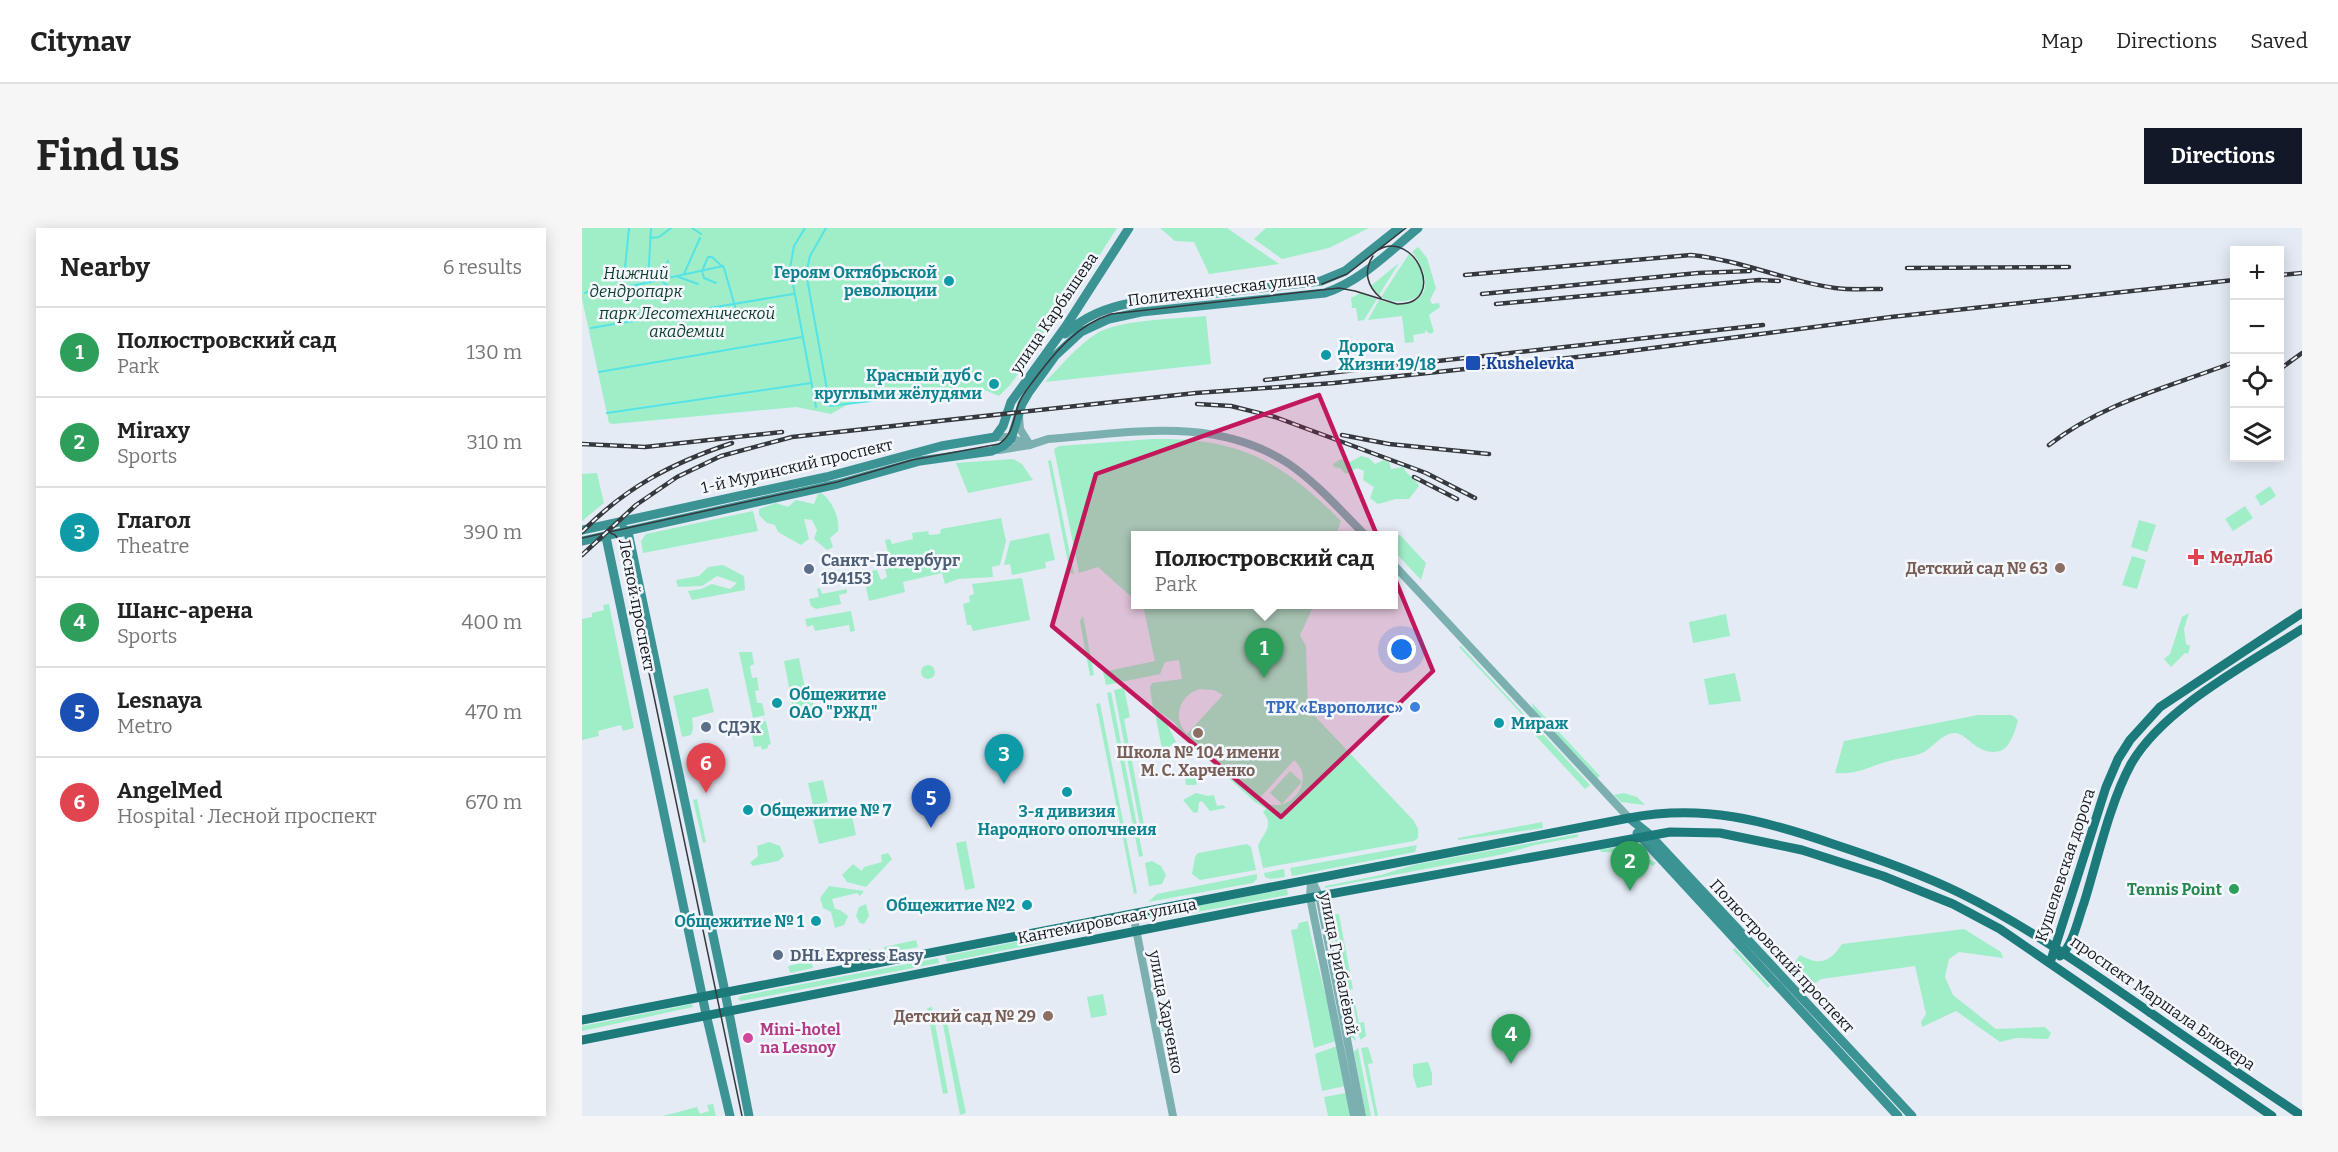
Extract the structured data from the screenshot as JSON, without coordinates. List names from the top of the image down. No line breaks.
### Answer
{"streets":{"main road":["Политехническая улица","улица Карбышева","1-й Муринский проспект","Лесной проспект","Кушелевская дорога","Кантемировская улица","Полюстровский проспект","проспект Маршала Блюхера"],"street":["улица Грибалёвой","улица Харченко"]},"crossings":[["Политехническая улица","улица Карбышева"],["улица Карбышева","1-й Муринский проспект"],["1-й Муринский проспект","Лесной проспект"],["Лесной проспект","Кантемировская улица"],["Кушелевская дорога","проспект Маршала Блюхера"],["Кантемировская улица","Полюстровский проспект"],["Кантемировская улица","улица Грибалёвой"],["Кантемировская улица","проспект Маршала Блюхера"],["Кантемировская улица","улица Харченко"],["Полюстровский проспект","проспект Маршала Блюхера"]],"parks":["Нижний дендропарк","парк Лесотехнической академии"],"places":{"other":["Героям Октябрьской революции","Дорога Жизни 19/18","Красный дуб с круглыми жёлудями","Детский сад № 63","Санкт-Петербург 194153","Общежитие ОАО \"РЖД\"","ТРК «Европолис»","Мираж","СДЭК","Школа № 104 имени М. С. Харченко","3-я дивизия Народного ополчнеия","Общежитие № 7","Tennis Point","Общежитие №2","Общежитие № 1","DHL Express Easy","Детский сад № 29","Mini-hotel na Lesnoy"],"transit":["Kushelevka"],"health":["МедЛаб"]},"page":{"header":"Citynav","nav":["Map","Directions","Saved"],"buttons":"Directions","title":"Find us","heading":["Nearby","6 results"],"map_buttons":["+","−"],"list":[{"mark":"1","name":"Полюстровский сад","note":"Park","value":"130 m"},{"mark":"2","name":"Miraxy","note":"Sports","value":"310 m"},{"mark":"3","name":"Глагол","note":"Theatre","value":"390 m"},{"mark":"4","name":"Шанс-арена","note":"Sports","value":"400 m"},{"mark":"5","name":"Lesnaya","note":"Metro","value":"470 m"},{"mark":"6","name":"AngelMed","note":"Hospital · Лесной проспект","value":"670 m"}],"popup":["Полюстровский сад","Park"],"pins":["1","3","6","5","2","4"]}}
